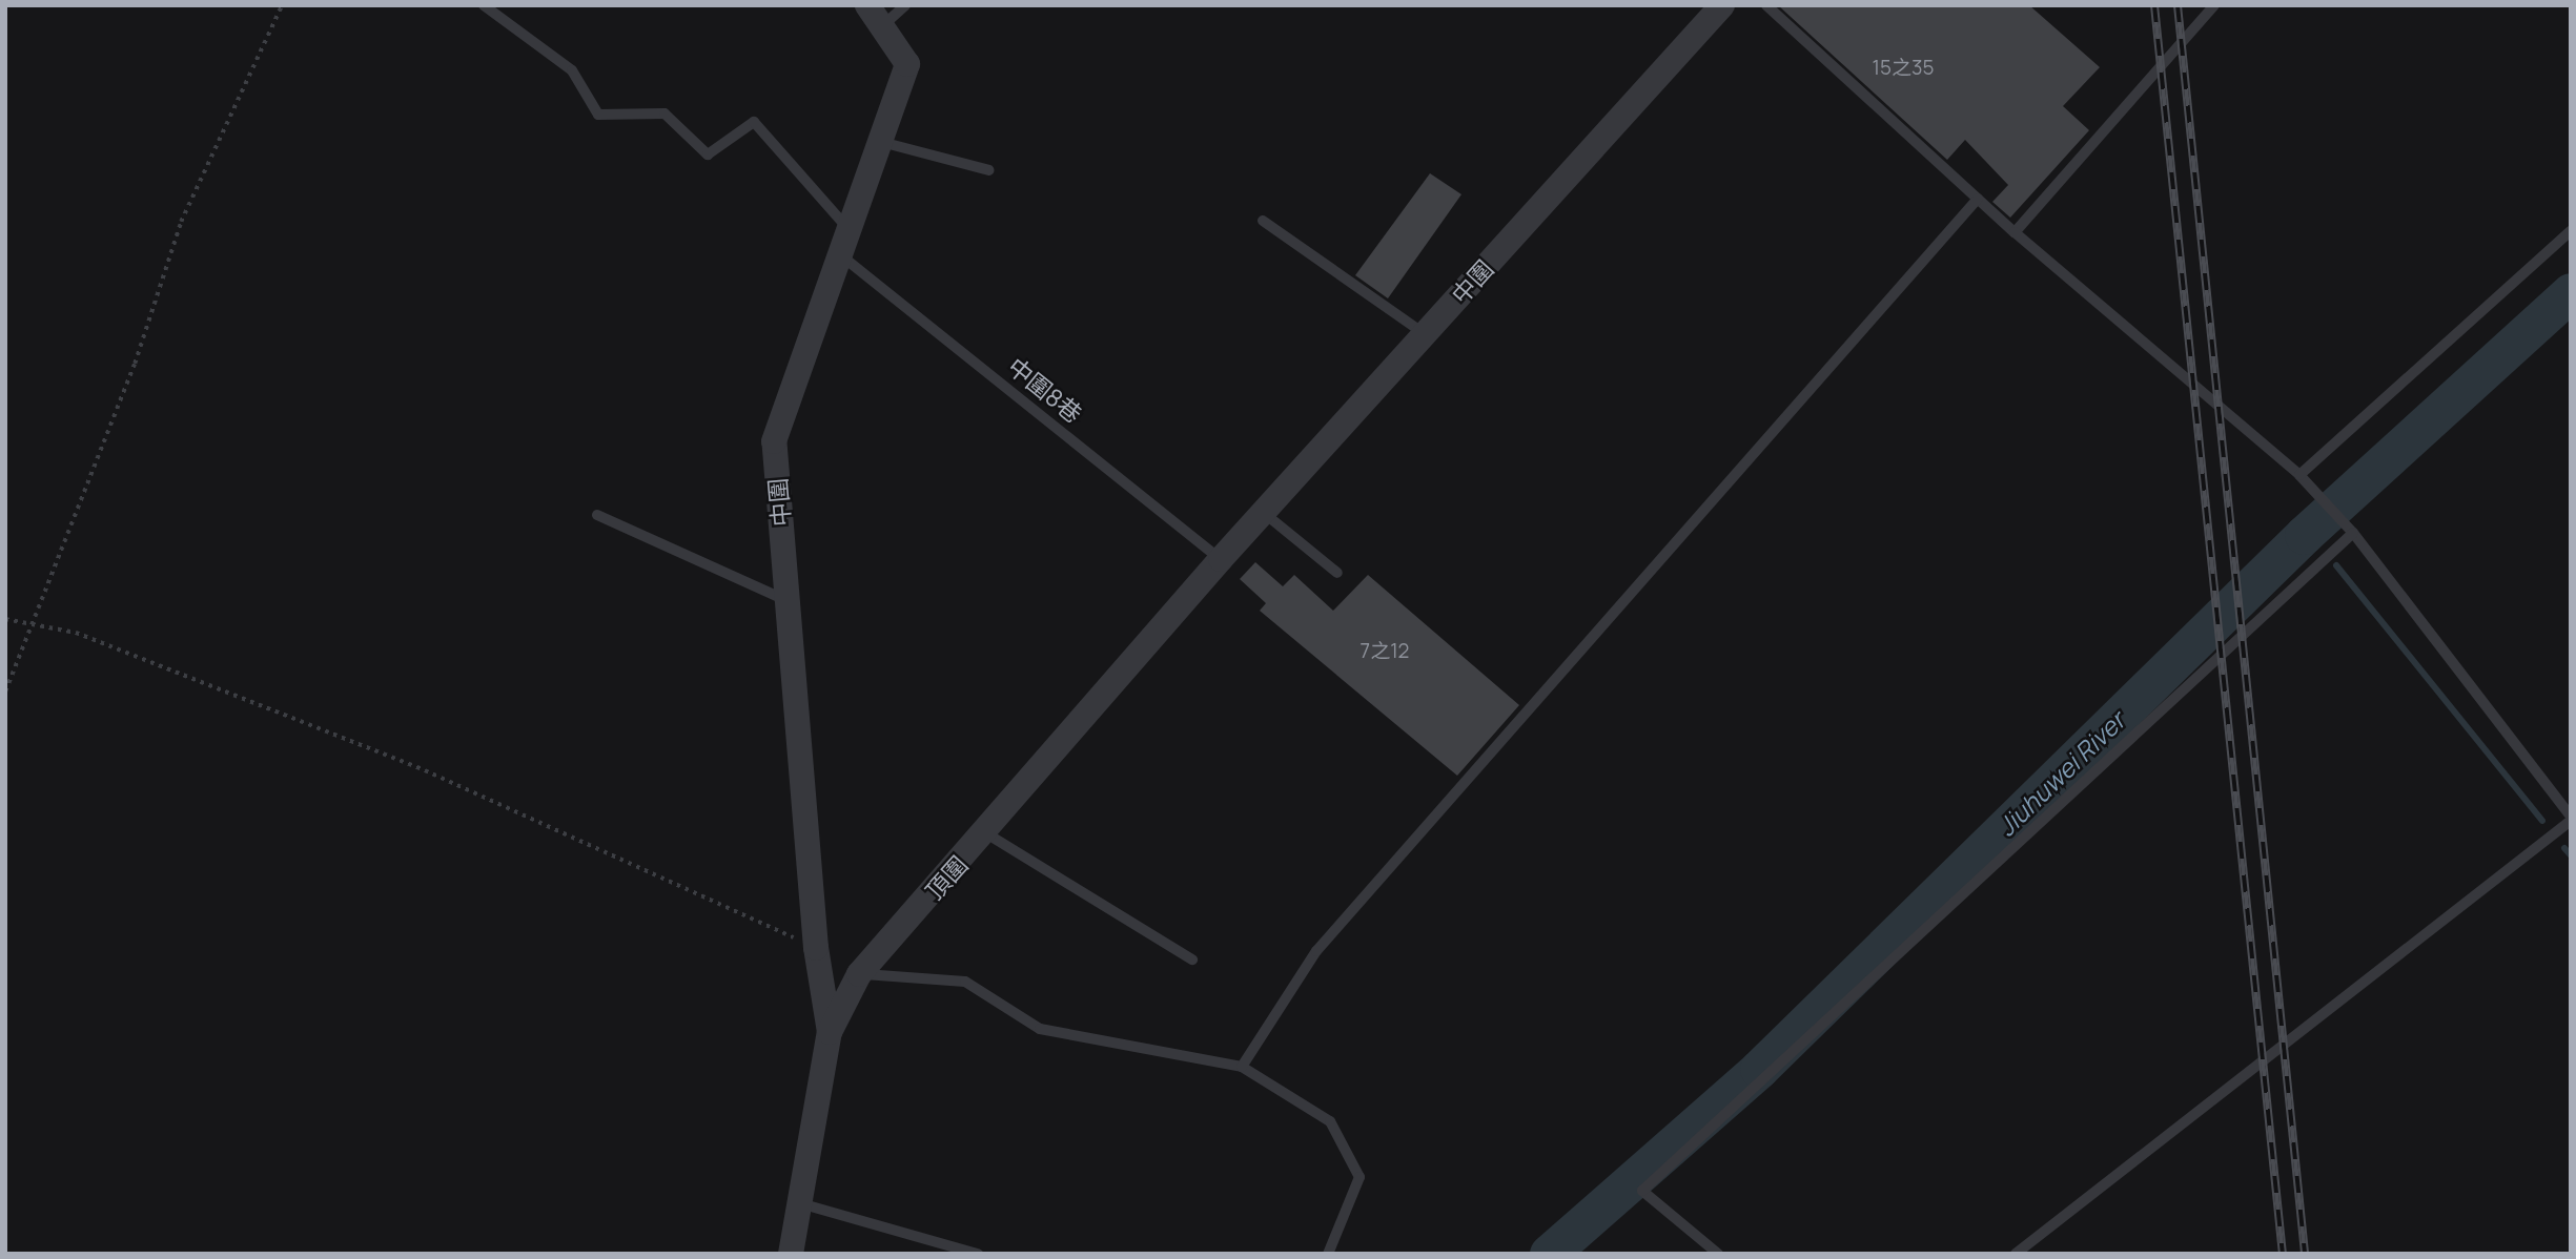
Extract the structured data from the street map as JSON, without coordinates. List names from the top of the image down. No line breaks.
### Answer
{"streets":{"street":["中圍","頂圍"],"lane":["中圍8巷"]},"crossings":[["中圍","中圍8巷"],["中圍","頂圍"],["中圍8巷","頂圍"]],"water":["Jiuhuwei River"],"house_numbers":["15之35","7之12"]}
